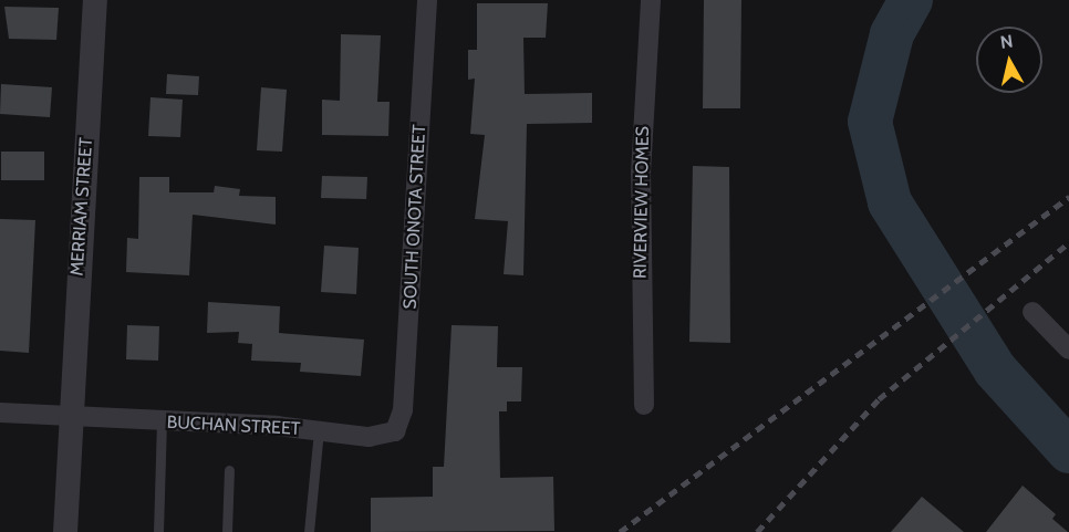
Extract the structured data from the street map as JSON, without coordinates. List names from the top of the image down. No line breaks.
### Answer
{"streets":{"street":["RIVERVIEW HOMES","MERRIAM STREET","SOUTH ONOTA STREET","BUCHAN STREET"]},"crossings":[["MERRIAM STREET","BUCHAN STREET"],["SOUTH ONOTA STREET","BUCHAN STREET"]],"north":"top"}
